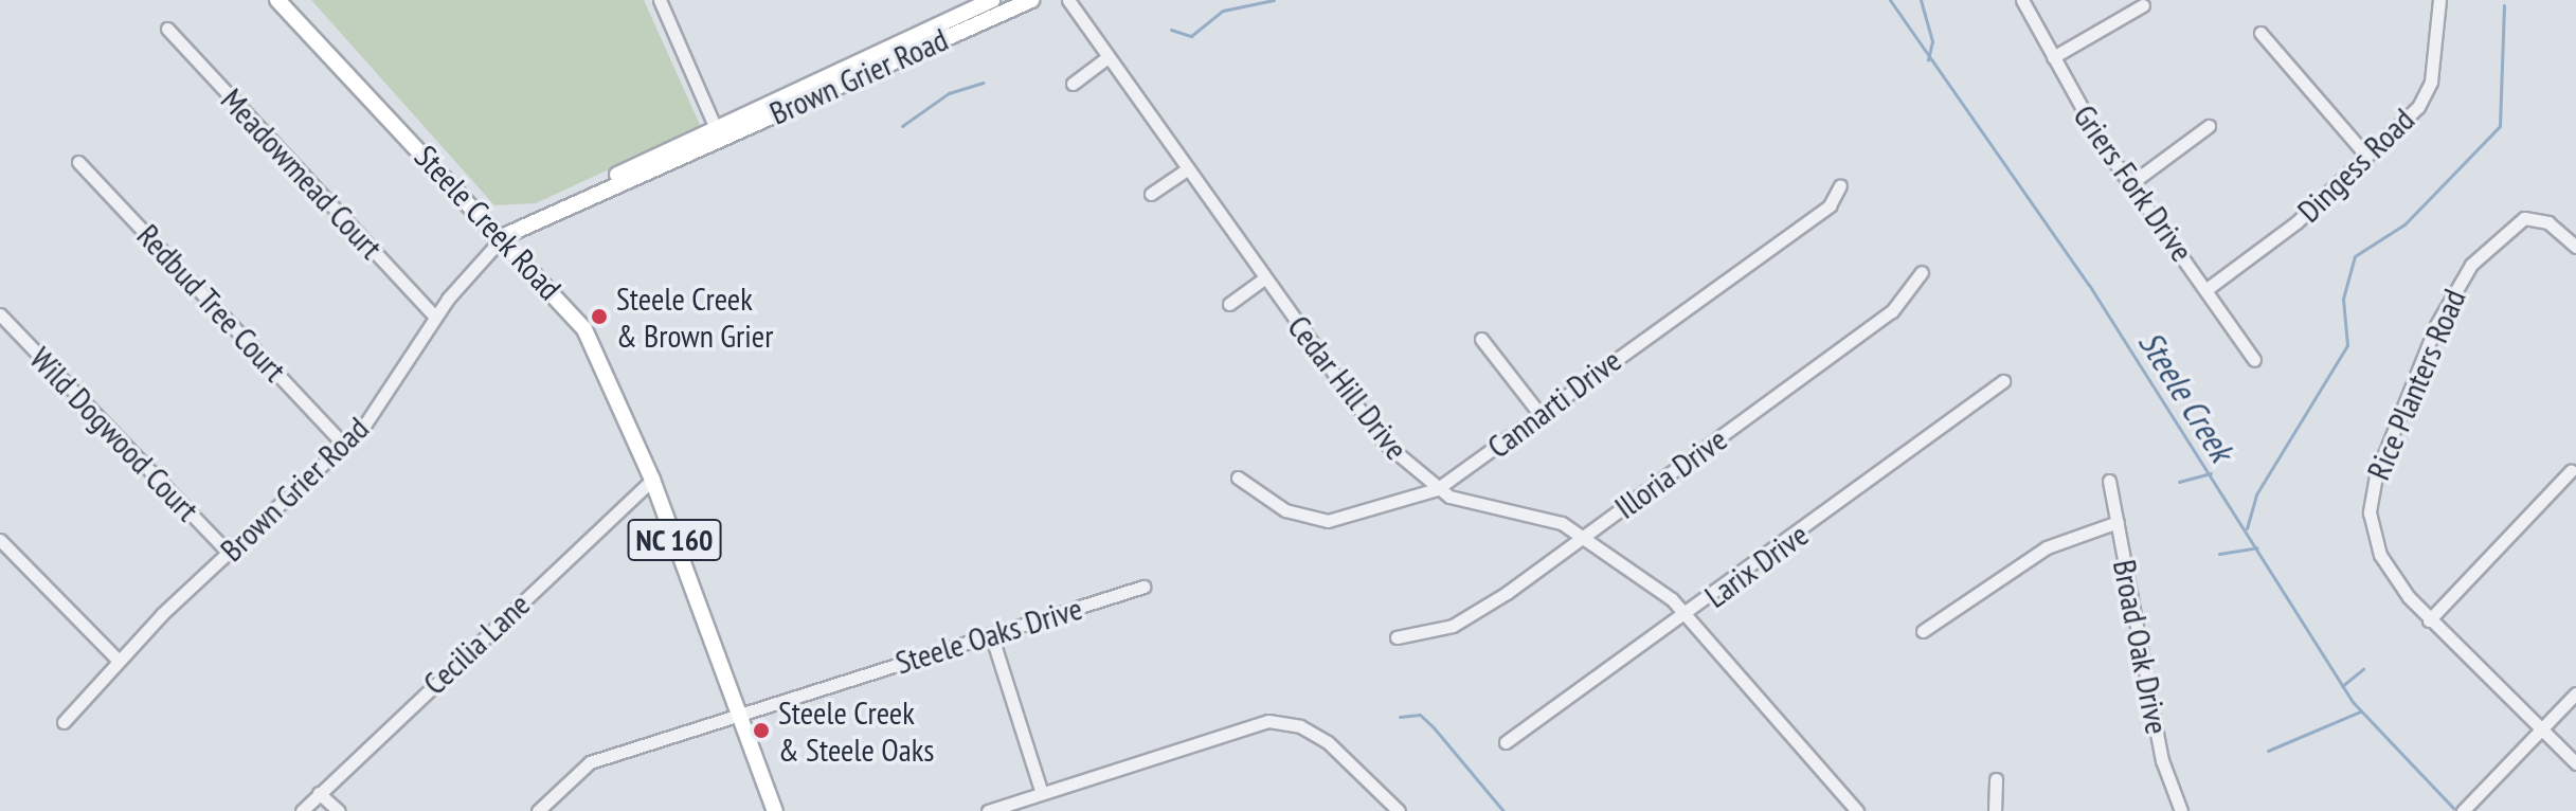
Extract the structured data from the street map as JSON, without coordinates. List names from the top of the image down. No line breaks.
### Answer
{"streets":{"main road":["Brown Grier Road","Steele Creek Road","NC 160"],"street":["Dingess Road","Meadowmead Court","Griers Fork Drive","Redbud Tree Court","Rice Planters Road","Cedar Hill Drive","Cannarti Drive","Wild Dogwood Court","Illoria Drive","Larix Drive","Steele Oaks Drive","Cecilia Lane","Broad Oak Drive"]},"crossings":[["Brown Grier Road","Meadowmead Court"],["Brown Grier Road","Steele Creek Road"],["Brown Grier Road","Redbud Tree Court"],["Brown Grier Road","Wild Dogwood Court"],["Dingess Road","Griers Fork Drive"],["Steele Creek Road","Steele Oaks Drive"],["Steele Creek Road","Cecilia Lane"],["Cedar Hill Drive","Cannarti Drive"],["Cedar Hill Drive","Illoria Drive"],["Cedar Hill Drive","Larix Drive"]],"water":["Steele Creek"],"places":["Steele Creek & Brown Grier","Steele Creek & Steele Oaks"]}
